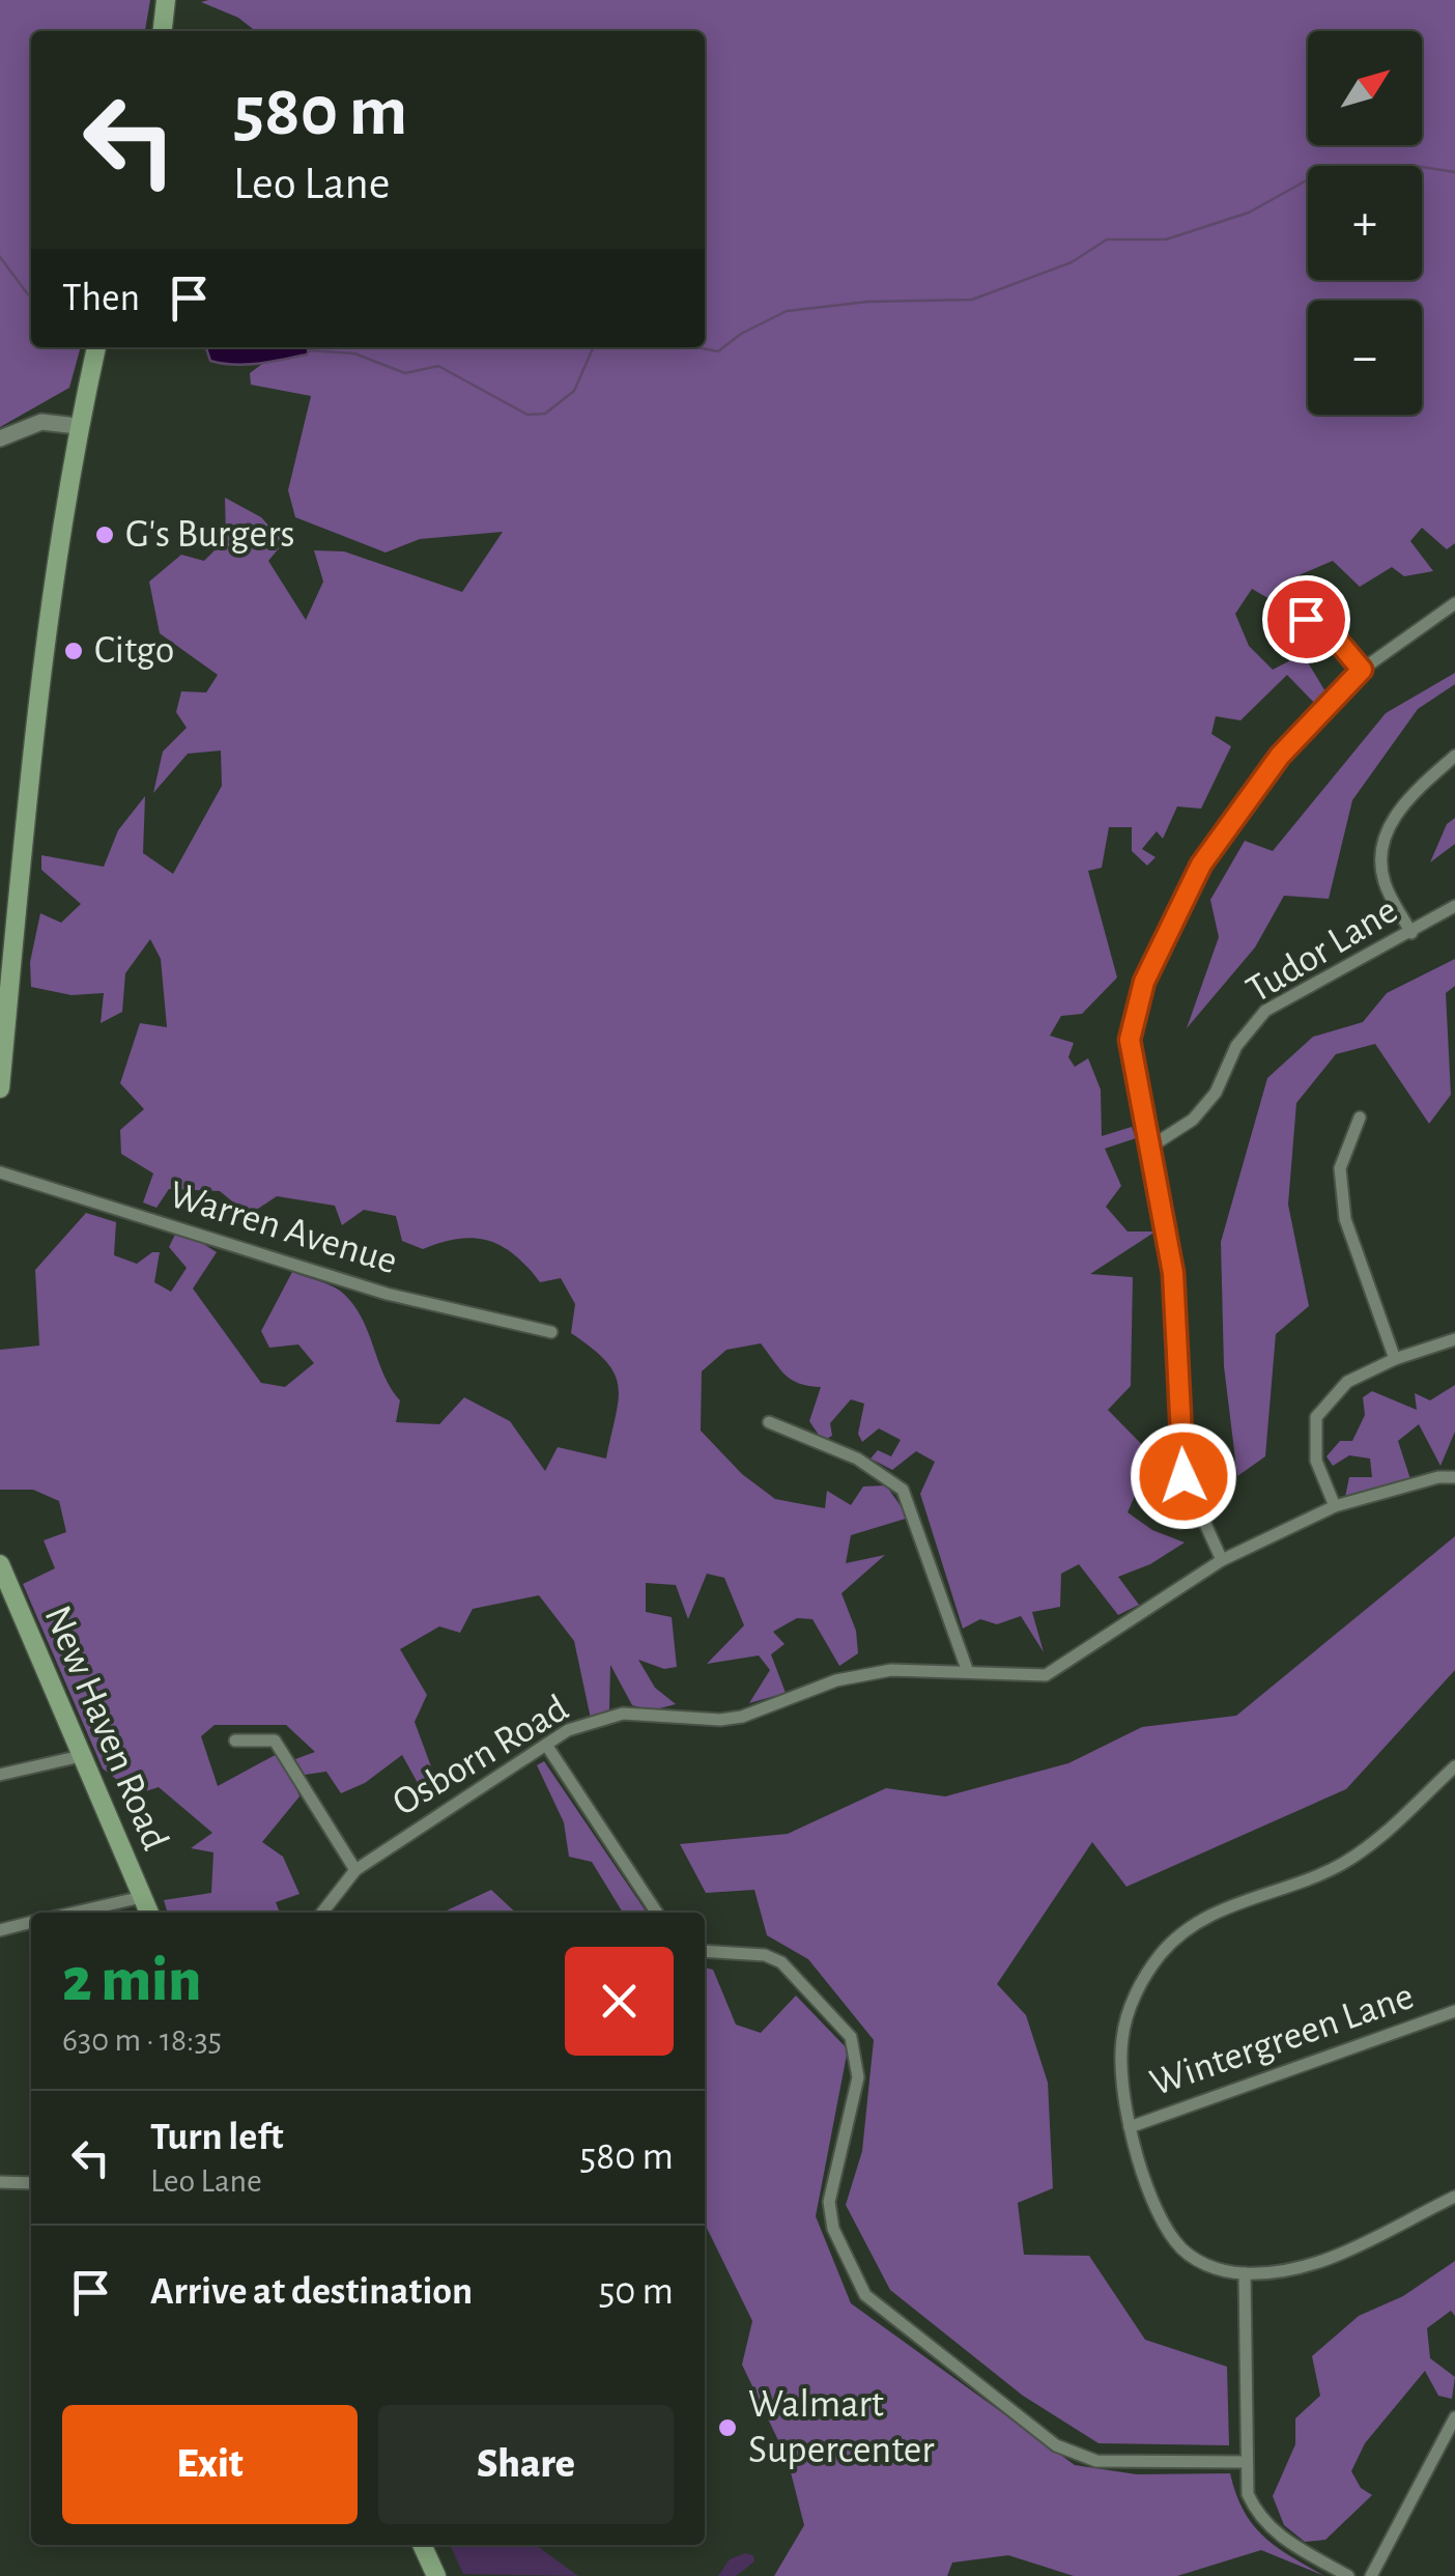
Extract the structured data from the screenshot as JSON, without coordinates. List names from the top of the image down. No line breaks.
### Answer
{"streets":{"main road":["New Haven Road"],"street":["Tudor Lane","Warren Avenue","Osborn Road","Wintergreen Lane"]},"places":["G's Burgers","Citgo","Walmart Supercenter"],"north":"top right","page":{"map_buttons":["+","−"],"turn":["580 m","Leo Lane"],"then":"Then","heading":["2 min","630 m · 18:35"],"list":[{"name":"Turn left","note":"Leo Lane","value":"580 m"},{"name":"Arrive at destination","value":"50 m"}],"buttons":["Exit","Share"]}}
